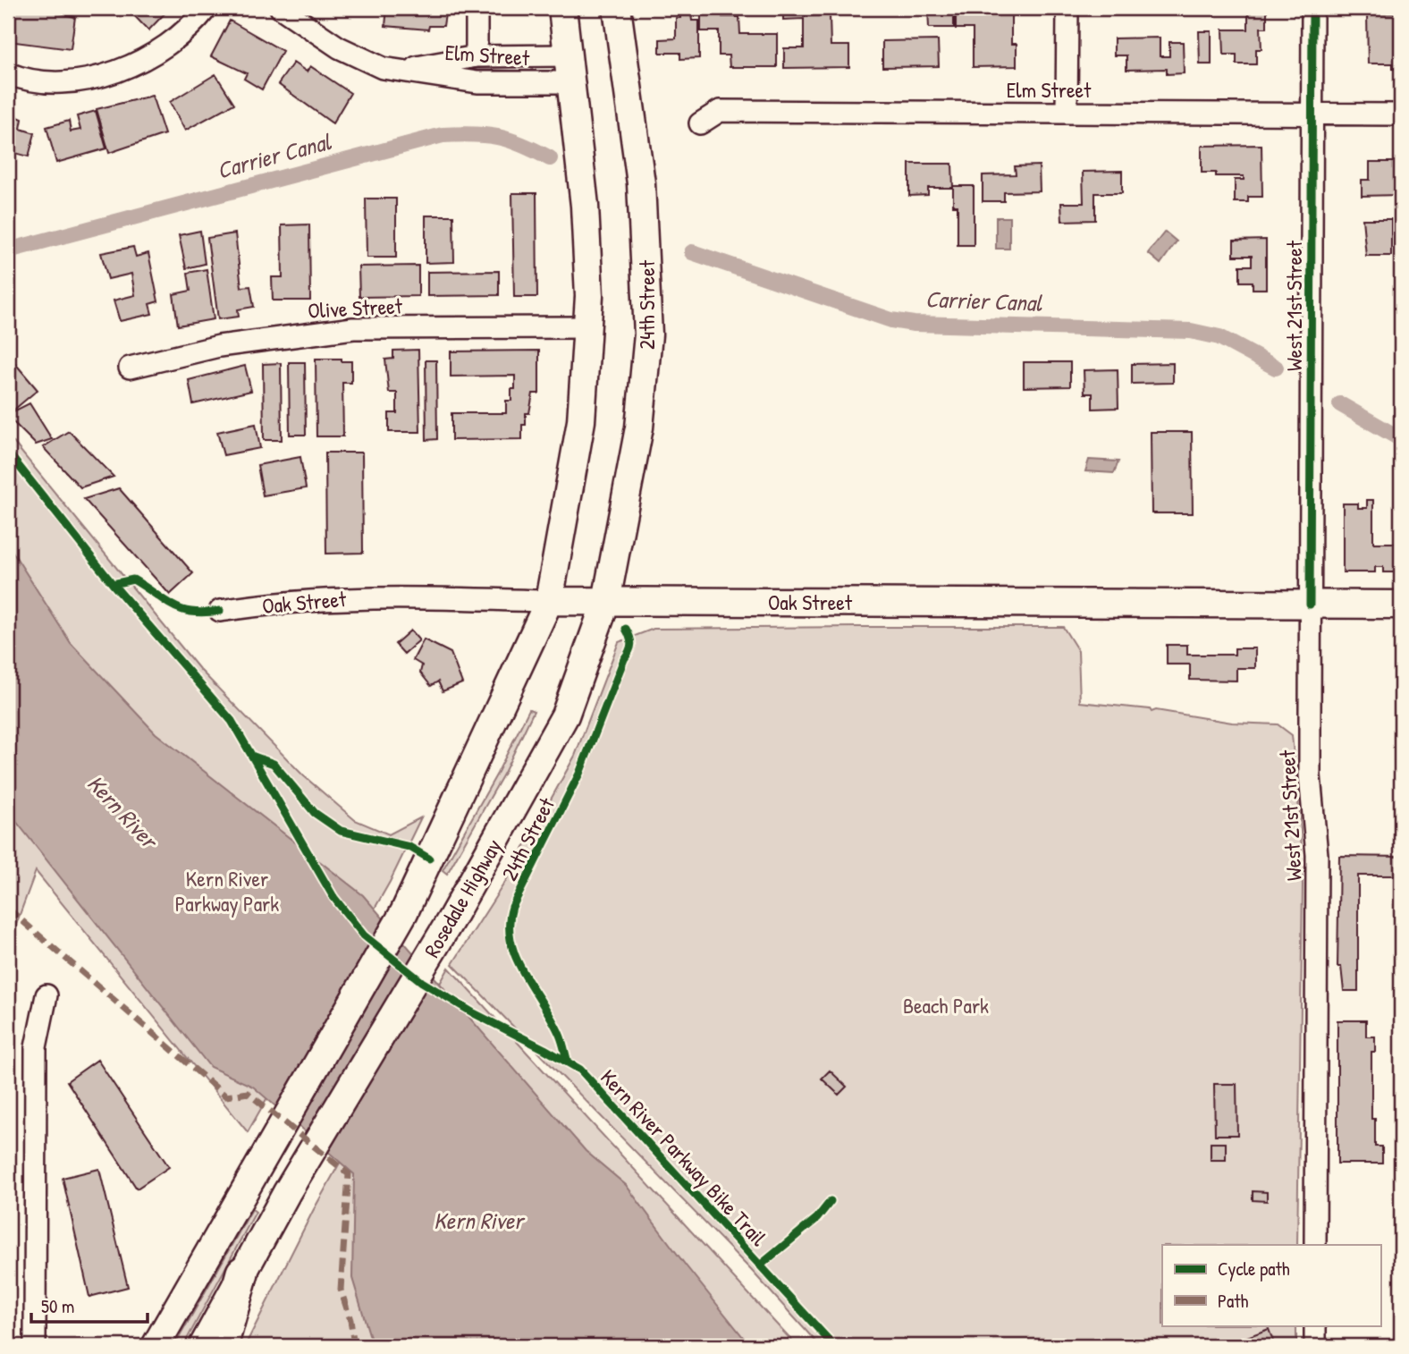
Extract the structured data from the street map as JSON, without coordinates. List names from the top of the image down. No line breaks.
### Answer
{"streets":{"main road":["24th Street","Oak Street","Rosedale Highway"],"street":["Elm Street","West 21st Street","Olive Street"],"cycle path":["Kern River Parkway Bike Trail"]},"crossings":[["Elm Street","West 21st Street"],["24th Street","Oak Street"],["24th Street","Rosedale Highway"],["West 21st Street","Oak Street"],["Oak Street","Rosedale Highway"]],"water":["Carrier Canal","Kern River"],"parks":["Kern River Parkway Park","Beach Park"],"legend":["Cycle path","Path"],"scale_bar":"50 m"}
